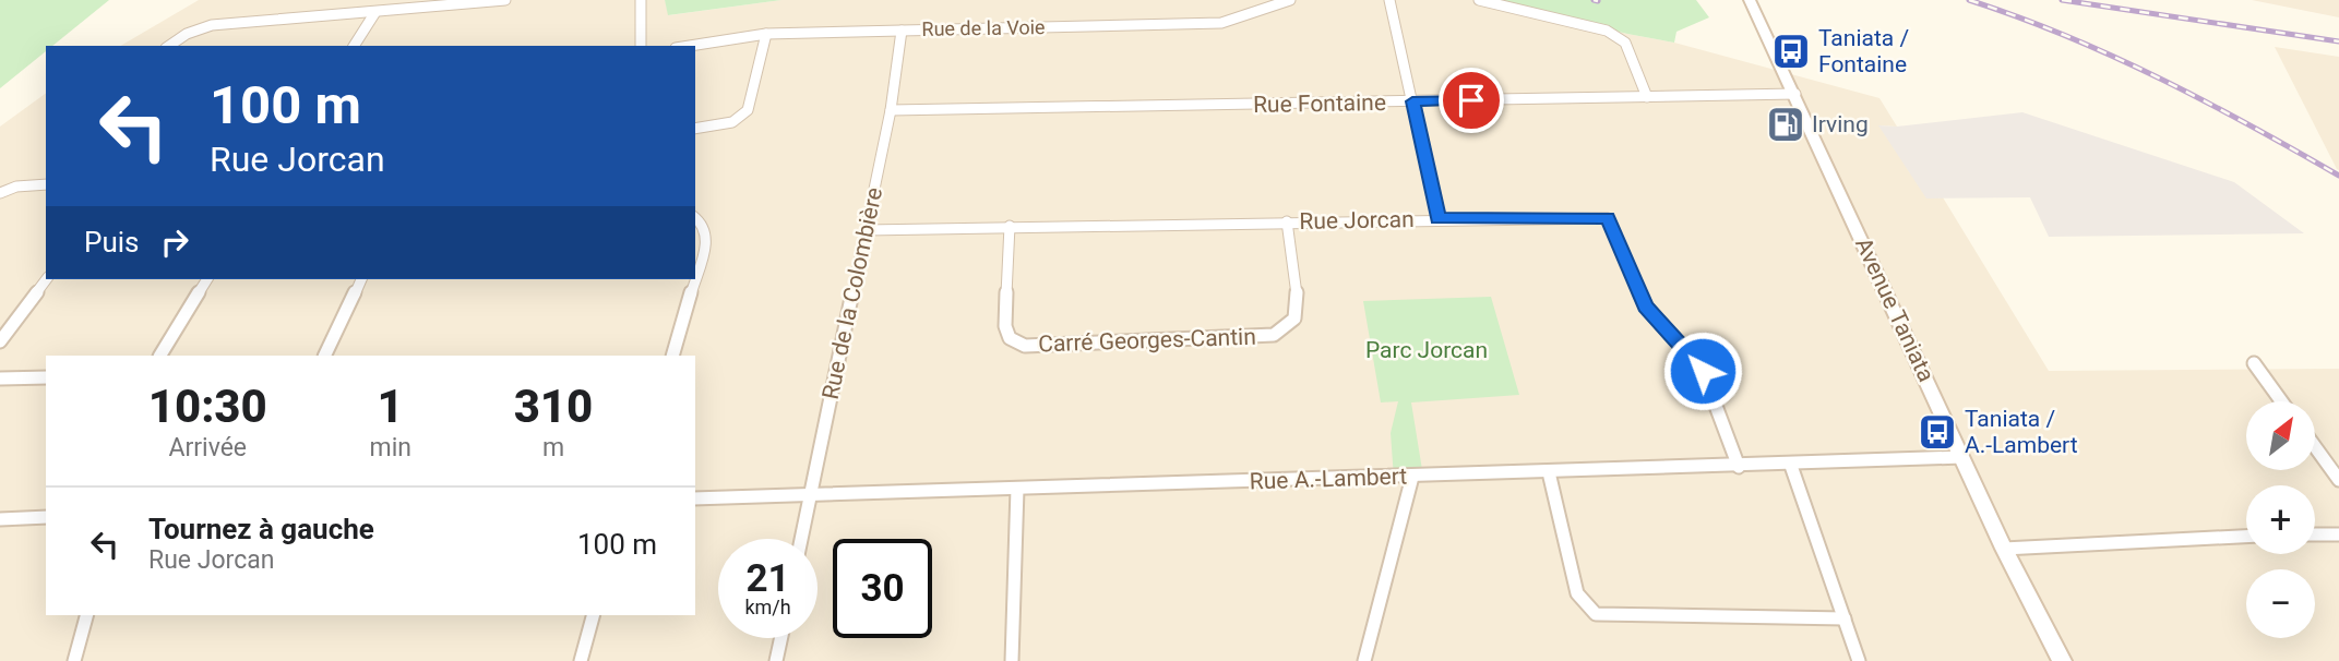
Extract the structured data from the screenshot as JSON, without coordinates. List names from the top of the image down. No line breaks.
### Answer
{"streets":{"main road":["Avenue Taniata"],"street":["Rue de la Voie","Rue Fontaine","Rue Jorcan","Rue de la Colombière","Carré Georges-Cantin","Rue A.-Lambert"]},"crossings":[["Rue de la Voie","Rue de la Colombière"],["Rue Fontaine","Rue de la Colombière"],["Rue Fontaine","Avenue Taniata"],["Rue Jorcan","Rue de la Colombière"],["Rue Jorcan","Carré Georges-Cantin"],["Rue Jorcan","Rue A.-Lambert"],["Rue de la Colombière","Rue A.-Lambert"],["Avenue Taniata","Rue A.-Lambert"]],"parks":["Parc Jorcan"],"places":{"bus stop":["Taniata / Fontaine","Taniata / A.-Lambert"],"fuel station":["Irving"]},"north":"top right","page":{"turn":["100 m","Rue Jorcan"],"then":"Puis","eta":["10:30","Arrivée","1","min","310","m"],"map_buttons":["+","−"],"list":[{"name":"Tournez à gauche","note":"Rue Jorcan","value":"100 m"}],"speed":"21 km/h","limit":"30"}}
